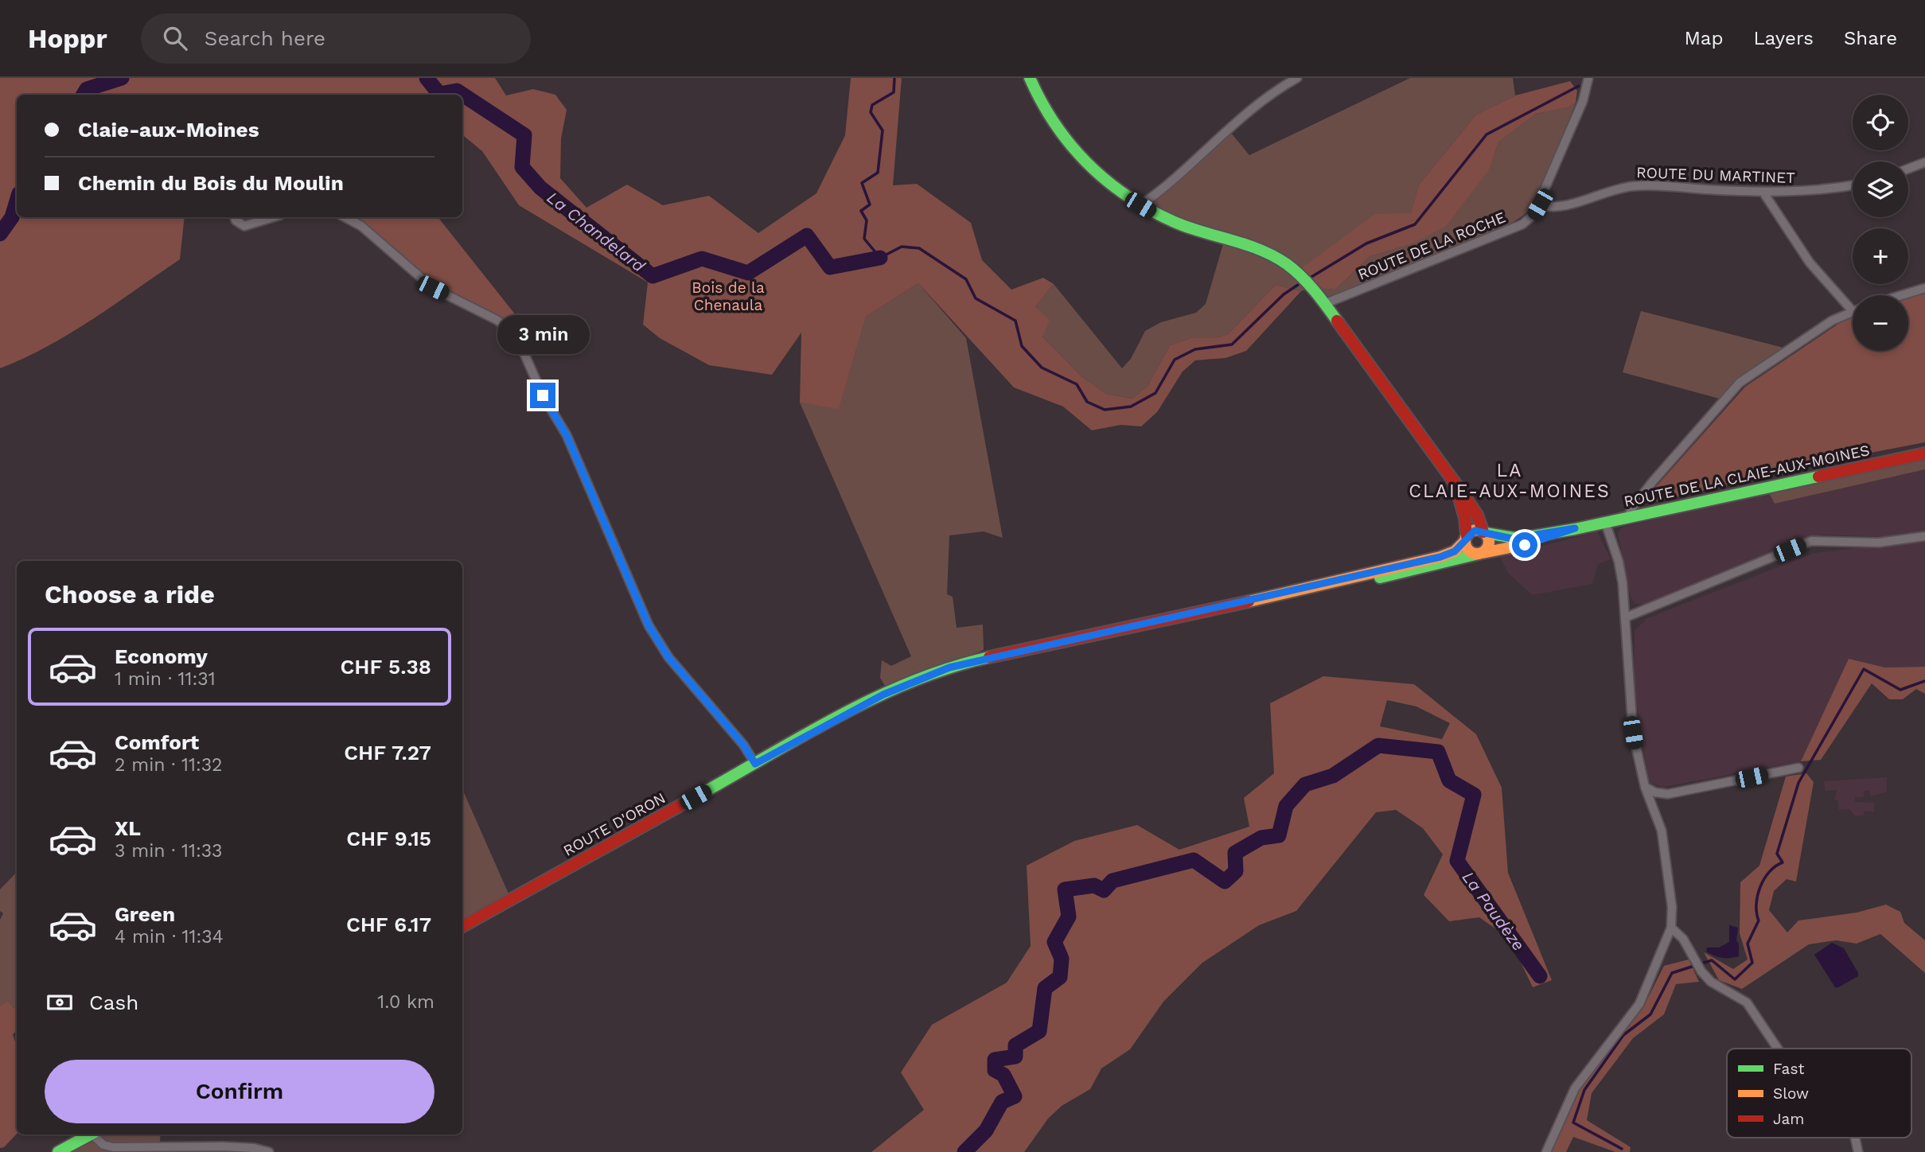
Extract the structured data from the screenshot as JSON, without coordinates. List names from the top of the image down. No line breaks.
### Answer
{"streets":{"main road":["ROUTE DE LA CLAIE-AUX-MOINES","ROUTE D'ORON"],"street":["ROUTE DU MARTINET","ROUTE DE LA ROCHE"]},"crossings":[["ROUTE DU MARTINET","ROUTE DE LA ROCHE"],["ROUTE DE LA CLAIE-AUX-MOINES","ROUTE D'ORON"]],"districts":["LA CLAIE-AUX-MOINES"],"water":["La Chandelard","La Paudèze"],"parks":["Bois de la Chenaula"],"legend":["Fast","Slow","Jam"],"page":{"header":"Hoppr","search":"Search here","nav":["Map","Layers","Share"],"map_buttons":["+","−"],"banner":["Claie-aux-Moines","Chemin du Bois du Moulin"],"bubble":"3 min","heading":"Choose a ride","list":[{"name":"Economy","note":"1 min · 11:31","value":"CHF 5.38"},{"name":"Comfort","note":"2 min · 11:32","value":"CHF 7.27"},{"name":"XL","note":"3 min · 11:33","value":"CHF 9.15"},{"name":"Green","note":"4 min · 11:34","value":"CHF 6.17"}],"pay":["Cash","1.0 km"],"buttons":"Confirm"}}
